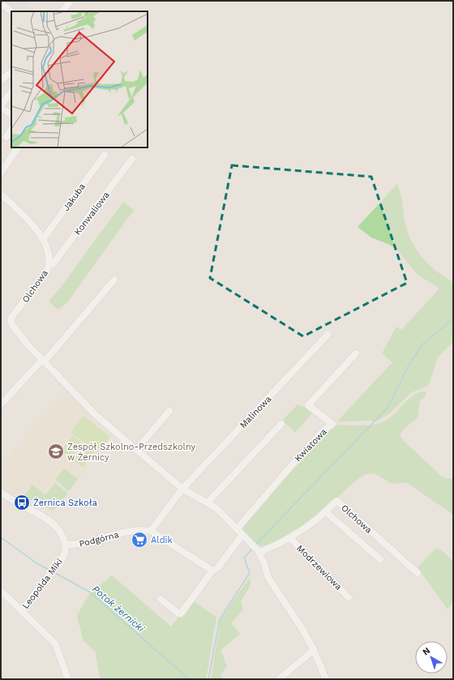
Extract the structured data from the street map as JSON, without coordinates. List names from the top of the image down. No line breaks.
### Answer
{"streets":{"street":["Jakuba","Konwaliowa","Olchowa","Malinowa","Kwiatowa","Podgórna","Modrzewiowa","Leopolda Miki"]},"crossings":[["Jakuba","Olchowa"],["Konwaliowa","Olchowa"],["Olchowa","Malinowa"],["Olchowa","Kwiatowa"],["Olchowa","Modrzewiowa"],["Podgórna","Leopolda Miki"]],"water":["Potok żernicki"],"places":{"school or university":["Zespół Szkolno-Przedszkolny w Żernicy"],"bus stop":["Żernica Szkoła"],"supermarket":["Aldik"]},"north":"top left"}
